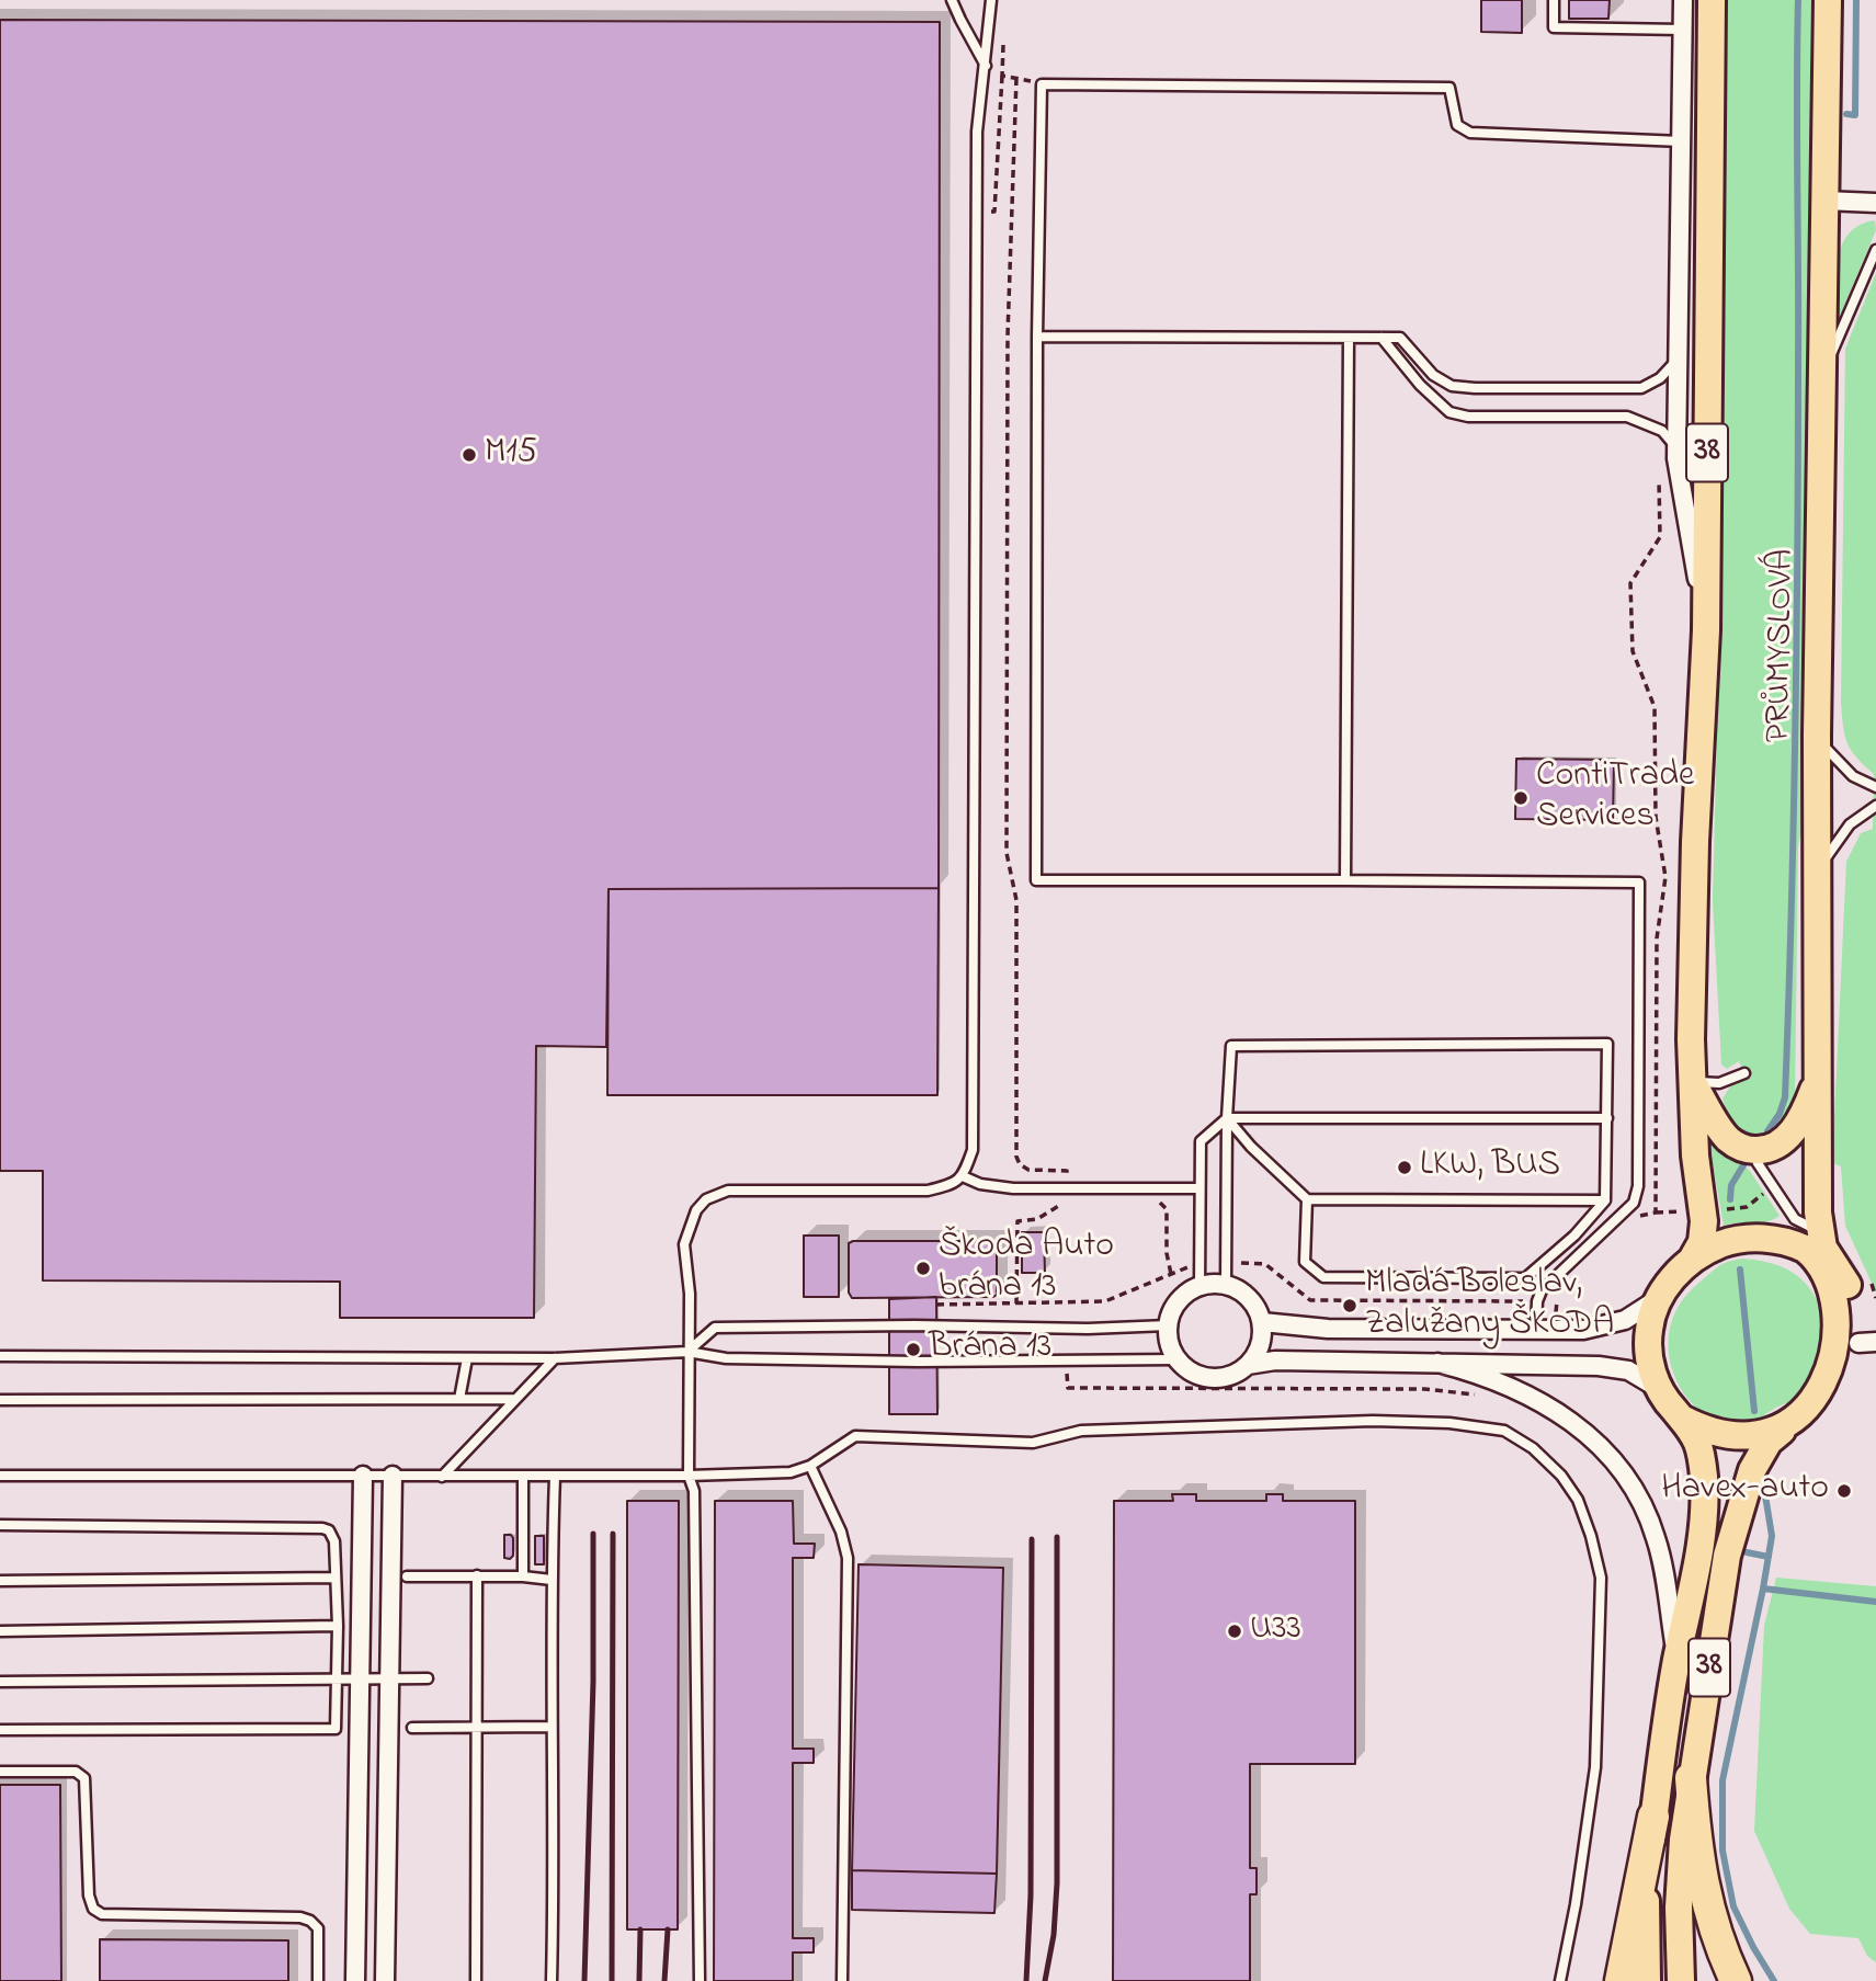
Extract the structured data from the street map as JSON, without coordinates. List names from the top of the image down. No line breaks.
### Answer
{"streets":{"main road":["38","PRŮMYSLOVÁ"]},"crossings":[["38","PRŮMYSLOVÁ"]],"places":["M15","ContiTrade Services","LKW, BUS","Škoda Auto brána 13","Mladá Boleslav, Zalužany ŠKODA","Brána 13","Havex-auto","U33"]}
